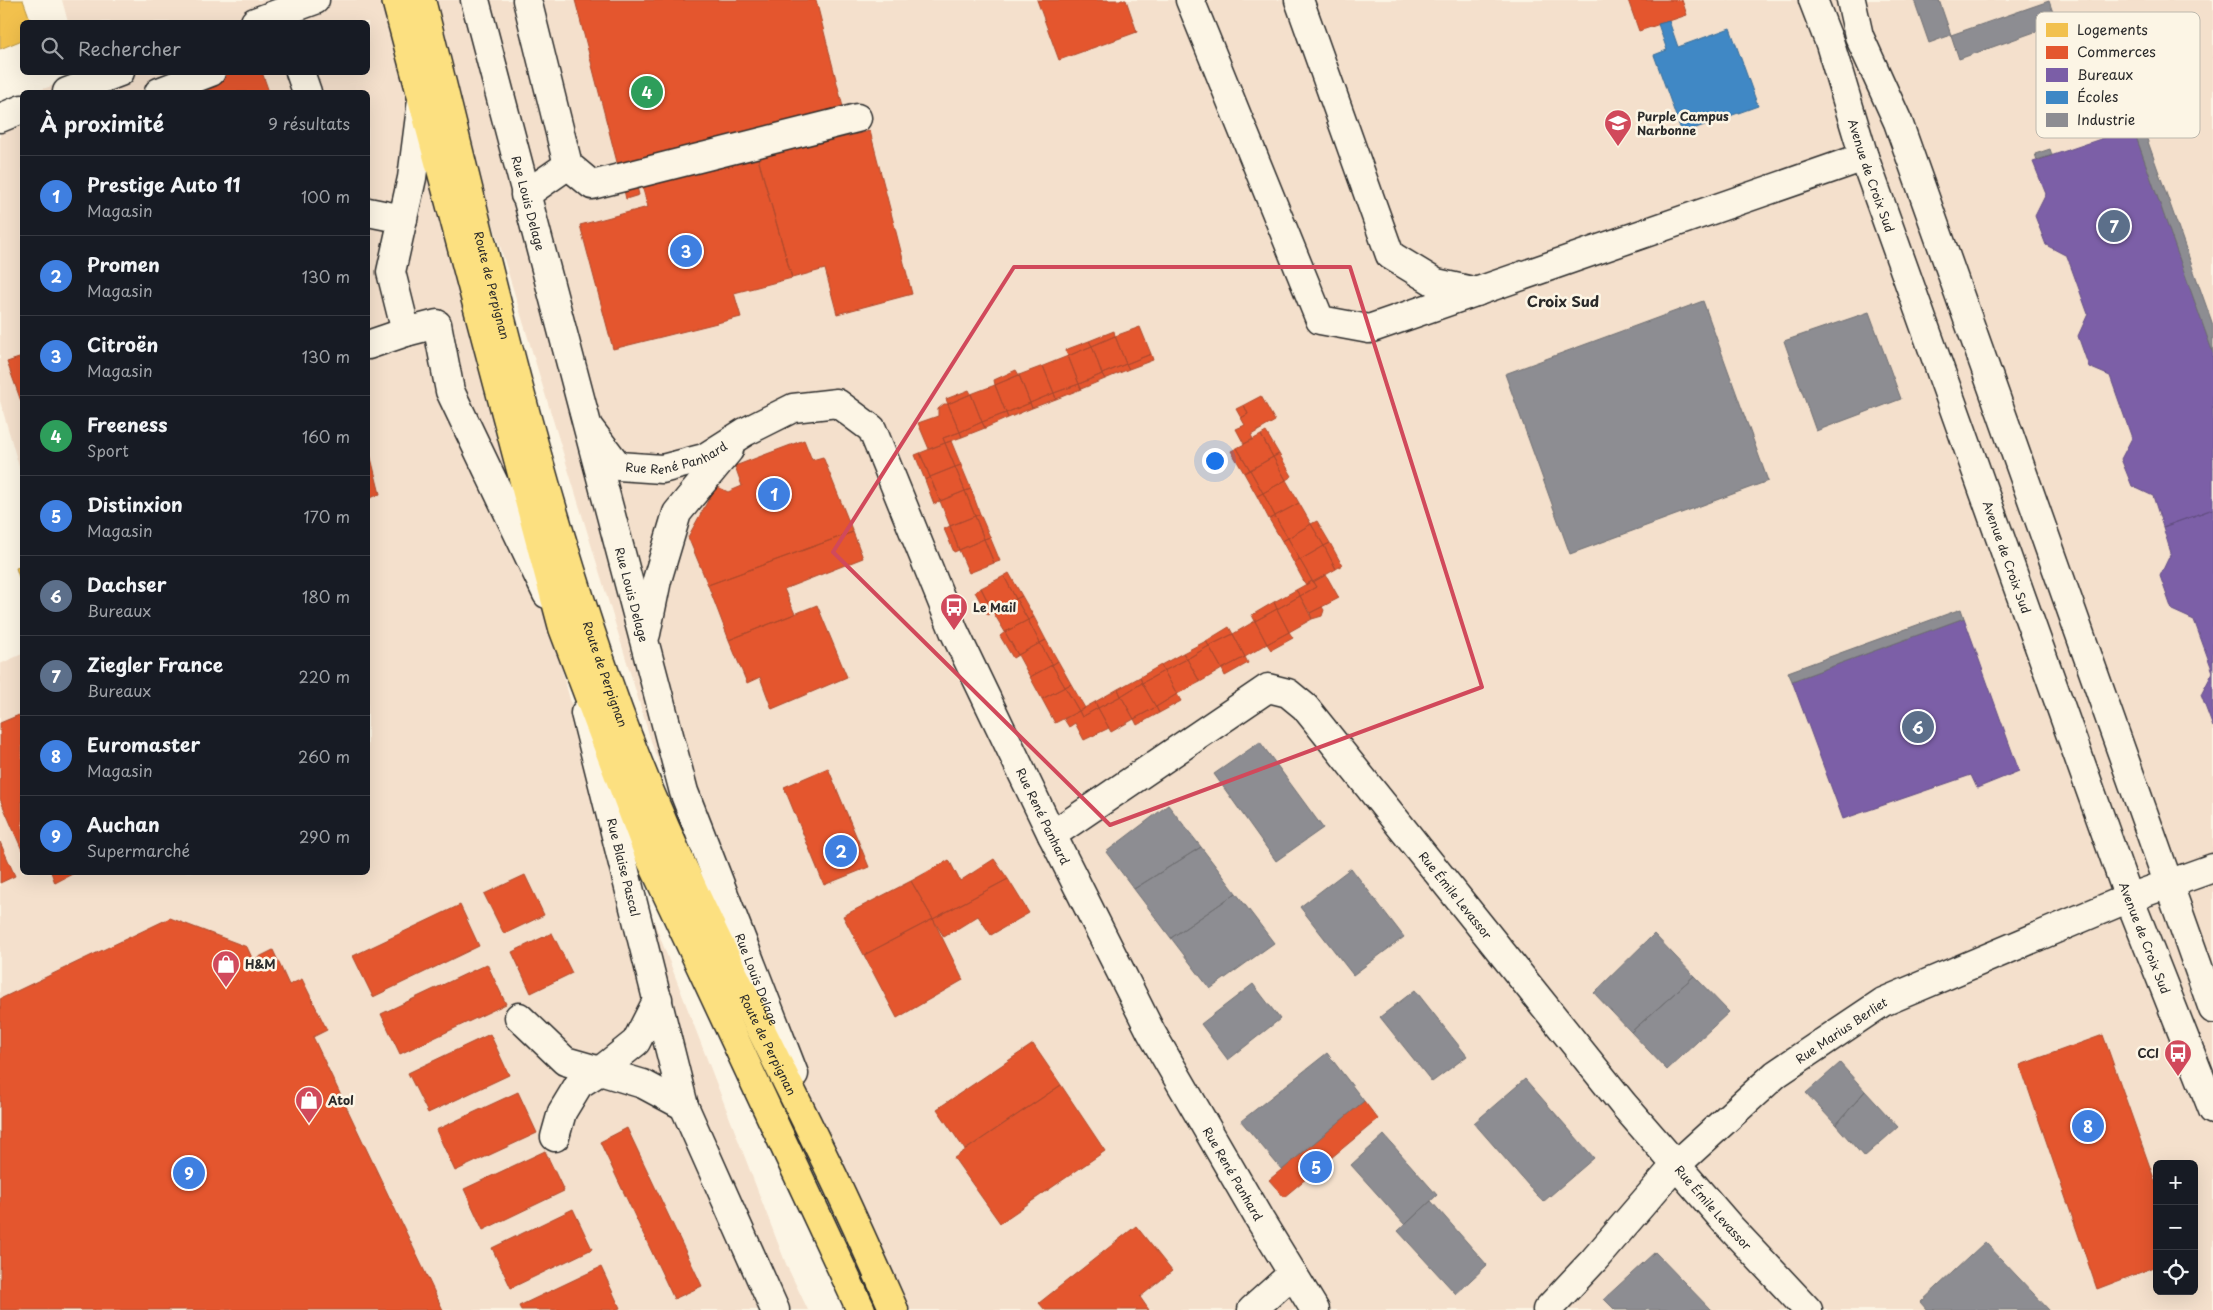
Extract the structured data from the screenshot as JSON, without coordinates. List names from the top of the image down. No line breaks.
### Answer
{"streets":{"main road":["Route de Perpignan"],"street":["Avenue de Croix Sud","Rue Louis Delage","Rue René Panhard","Rue Blaise Pascal","Rue Émile Levassor","Rue Marius Berliet"]},"crossings":[["Avenue de Croix Sud","Rue Marius Berliet"],["Rue Louis Delage","Route de Perpignan"],["Rue Louis Delage","Rue René Panhard"],["Route de Perpignan","Rue Blaise Pascal"],["Rue René Panhard","Rue Émile Levassor"],["Rue Émile Levassor","Rue Marius Berliet"]],"districts":["Croix Sud"],"places":{"school or university":["Purple Campus Narbonne"],"bus stop":["Le Mail","CCI"],"shop":["H&M","Atol"]},"legend":["Logements","Commerces","Bureaux","Écoles","Industrie"],"page":{"search":"Rechercher","pins":["4","7","3","1","6","2","8","5","9"],"heading":["À proximité","9 résultats"],"list":[{"mark":"1","name":"Prestige Auto 11","note":"Magasin","value":"100 m"},{"mark":"2","name":"Promen","note":"Magasin","value":"130 m"},{"mark":"3","name":"Citroën","note":"Magasin","value":"130 m"},{"mark":"4","name":"Freeness","note":"Sport","value":"160 m"},{"mark":"5","name":"Distinxion","note":"Magasin","value":"170 m"},{"mark":"6","name":"Dachser","note":"Bureaux","value":"180 m"},{"mark":"7","name":"Ziegler France","note":"Bureaux","value":"220 m"},{"mark":"8","name":"Euromaster","note":"Magasin","value":"260 m"},{"mark":"9","name":"Auchan","note":"Supermarché","value":"290 m"}],"map_buttons":["+","−"]}}
